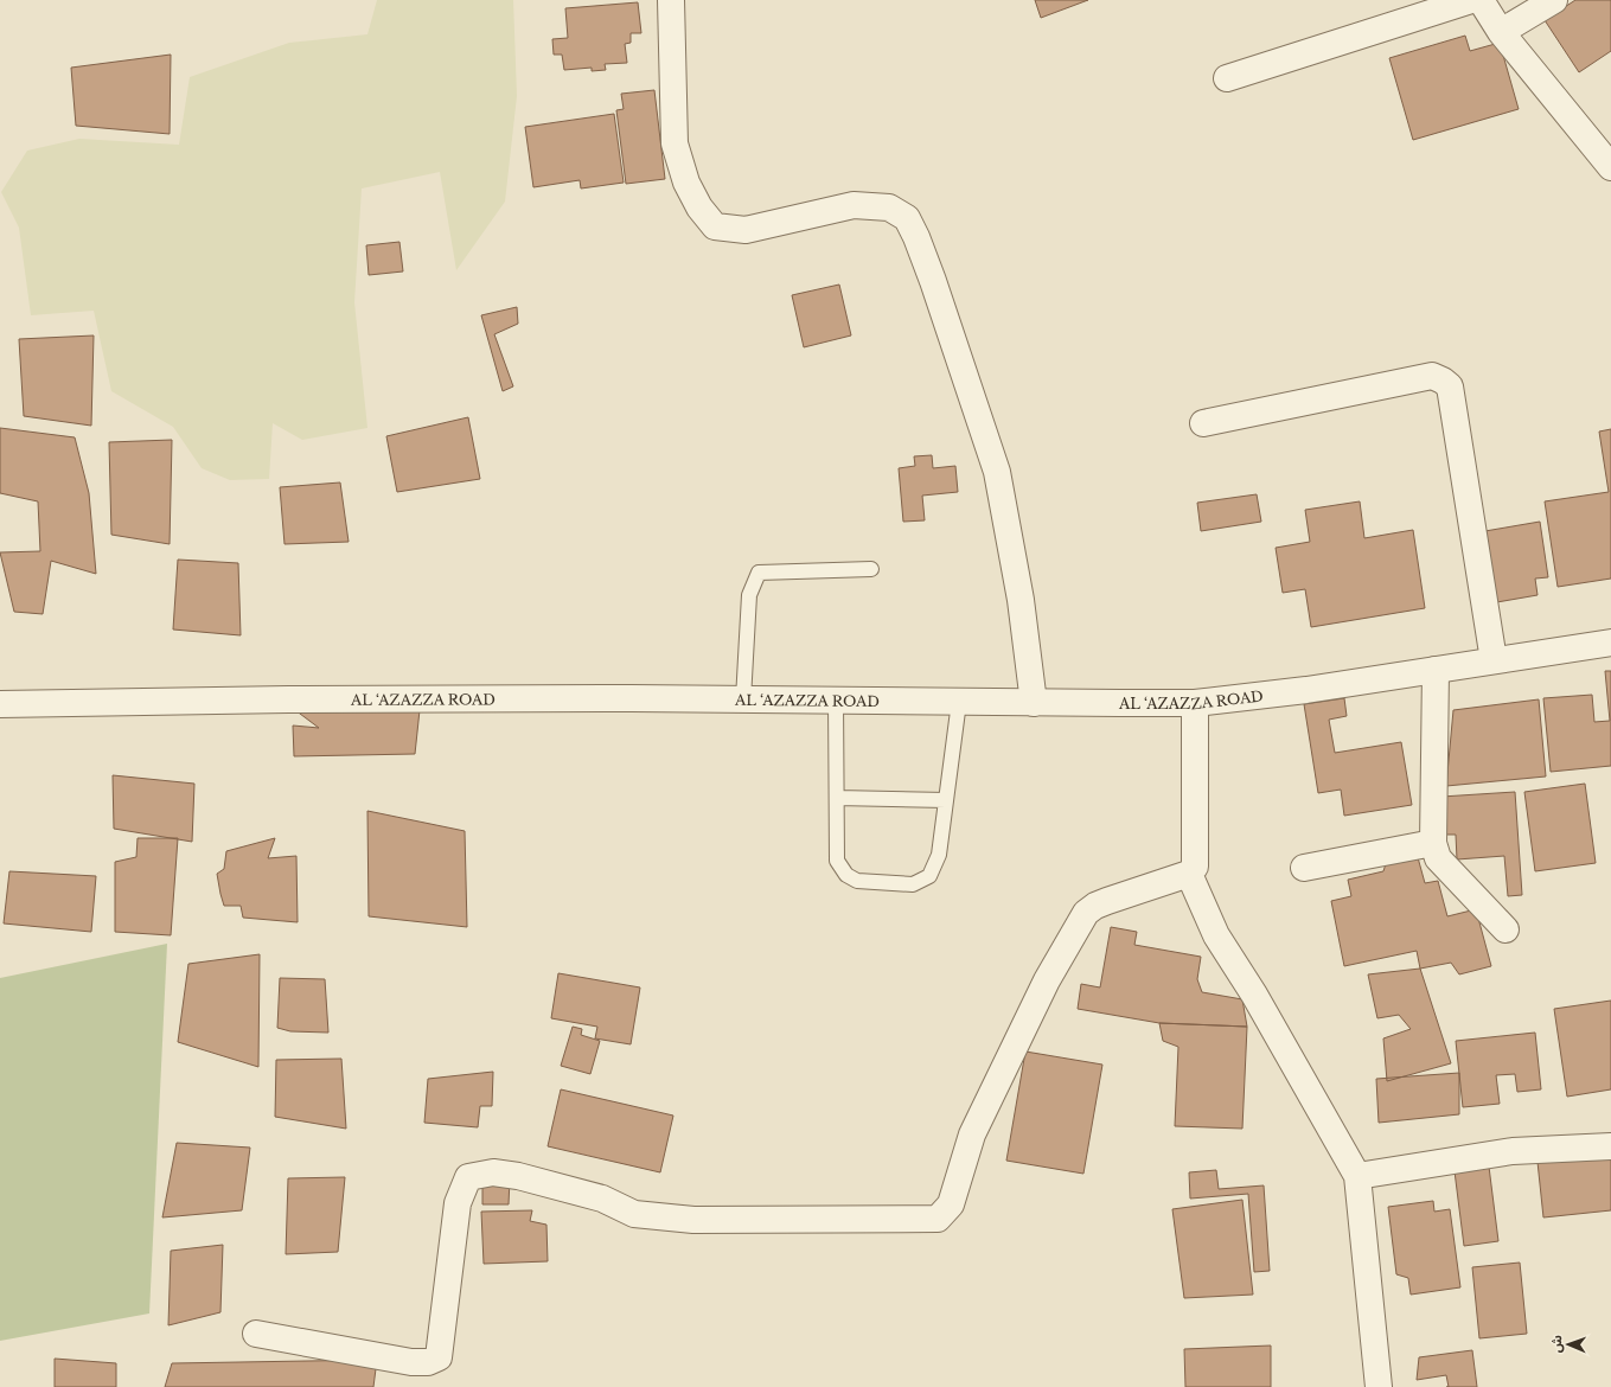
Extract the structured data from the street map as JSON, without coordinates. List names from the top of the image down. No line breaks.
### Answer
{"streets":{"street":["AL ‘AZAZZA ROAD"]},"north":"left"}
